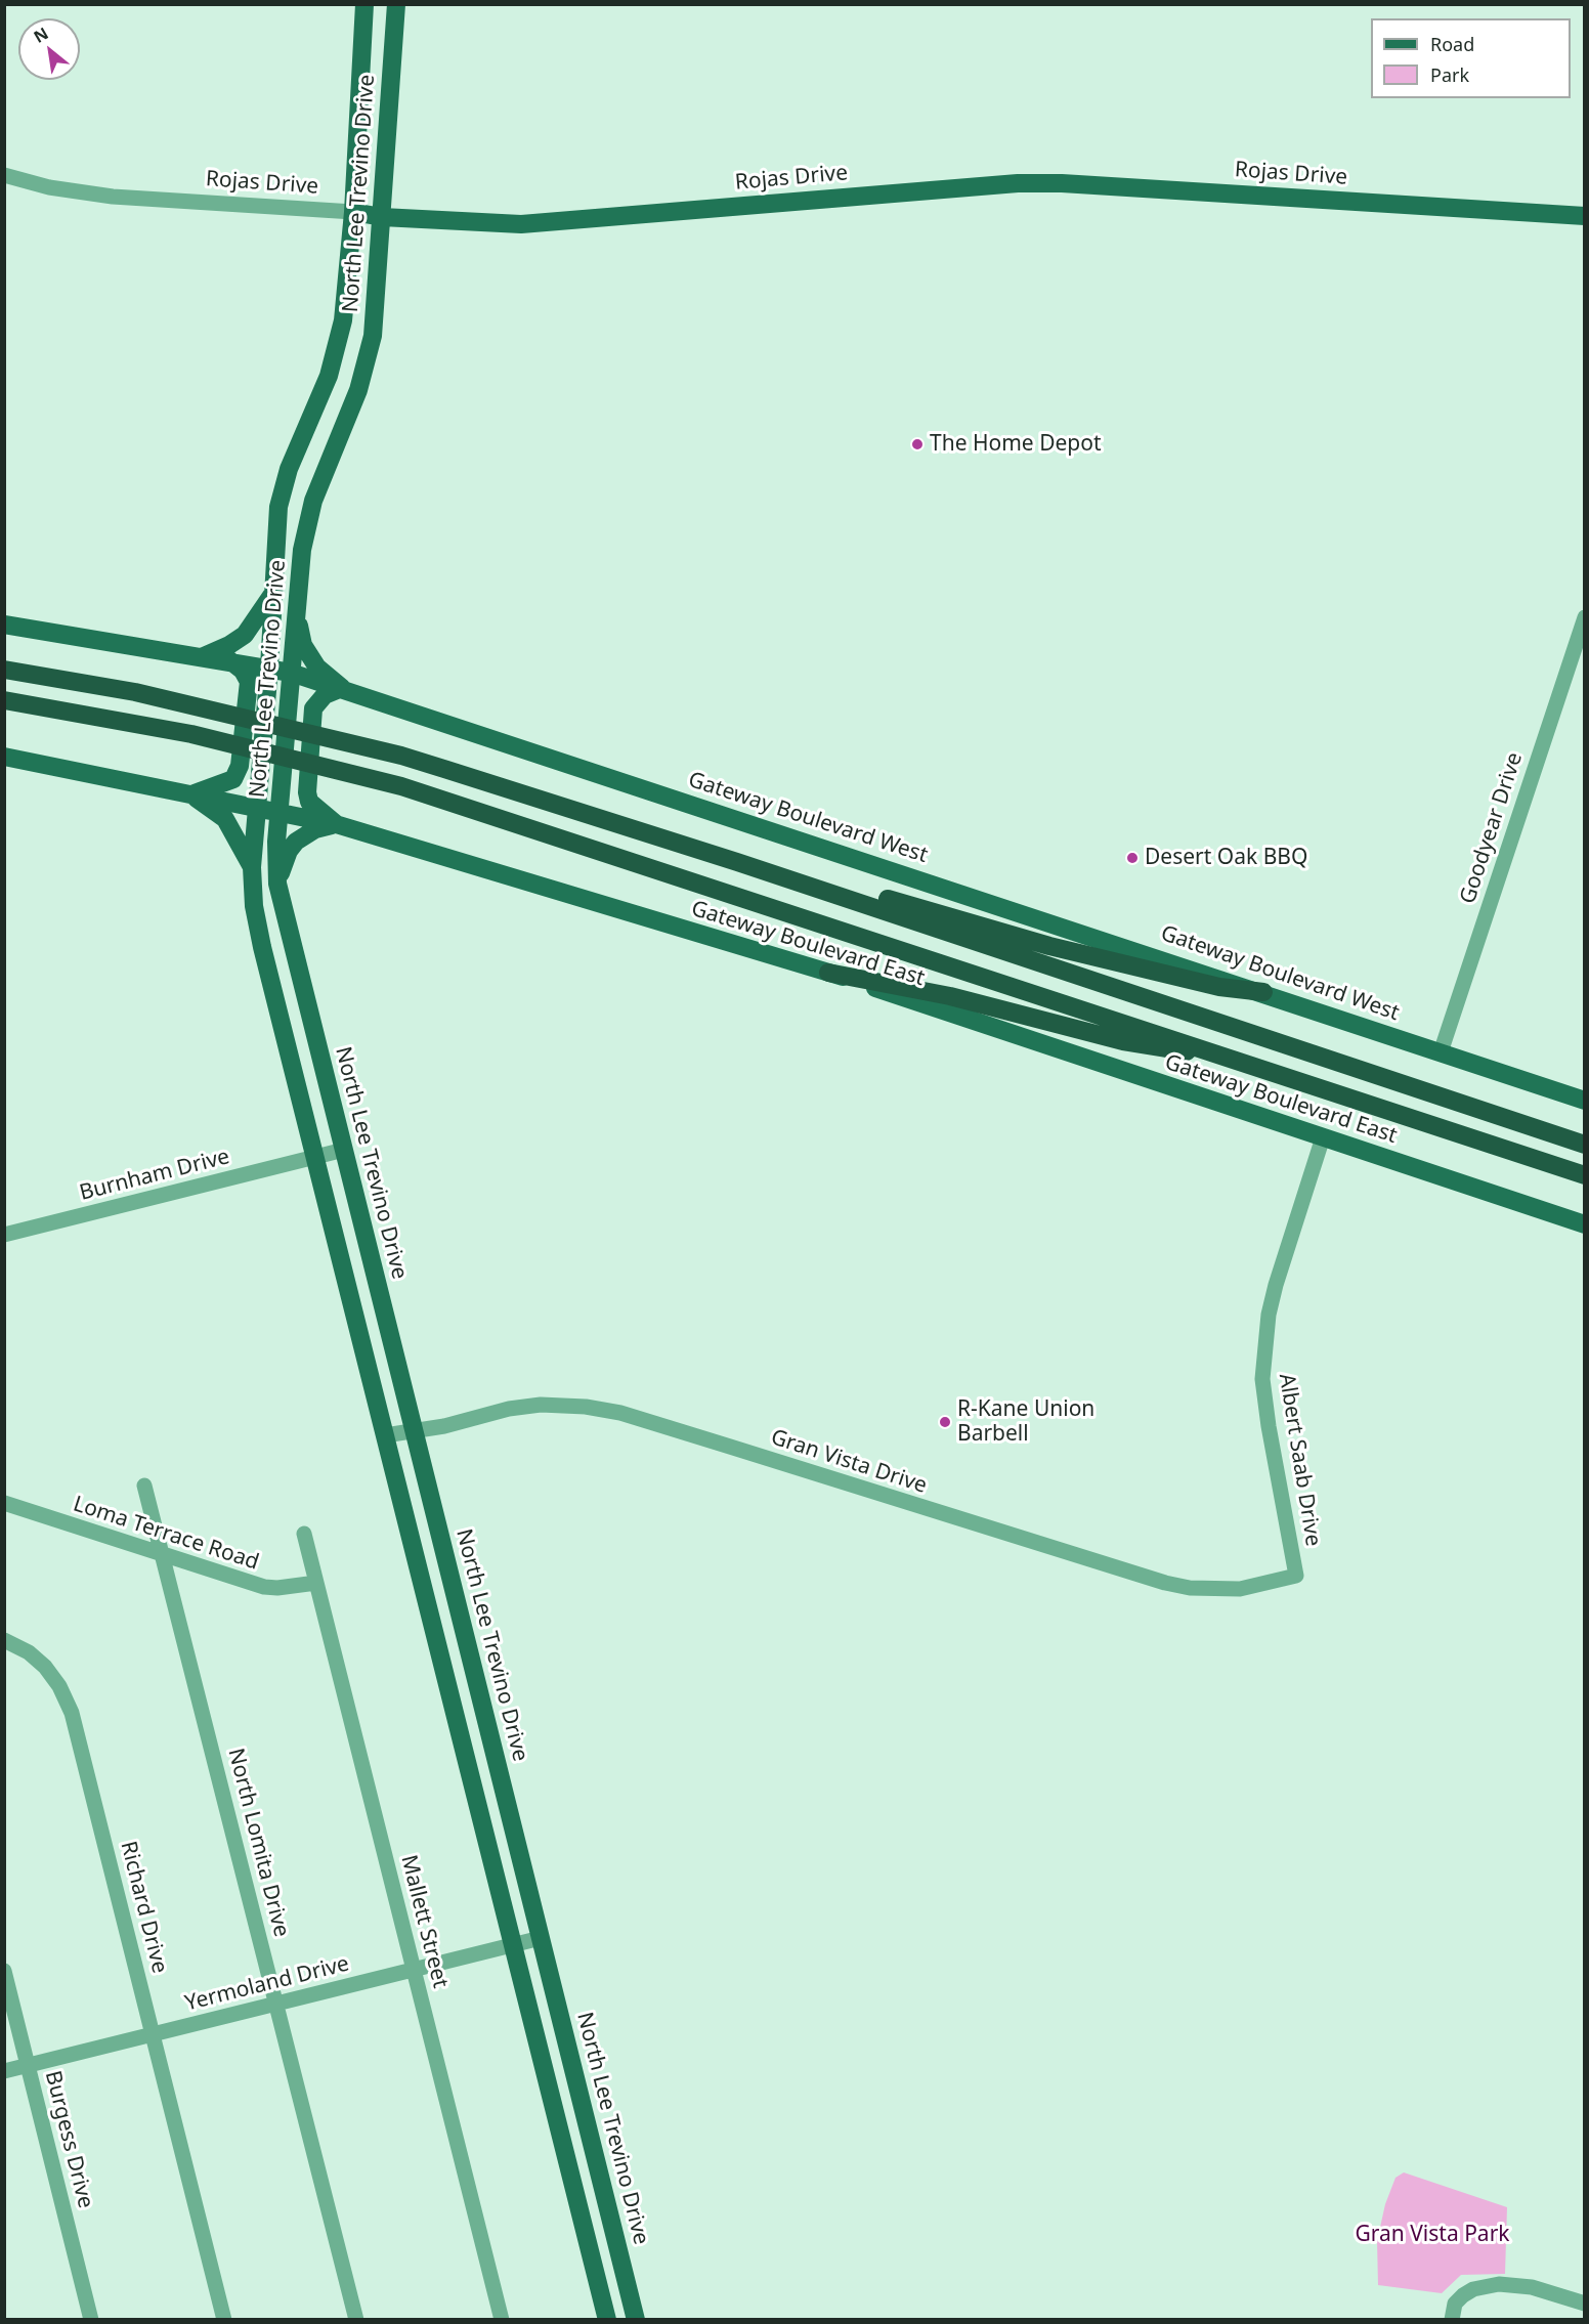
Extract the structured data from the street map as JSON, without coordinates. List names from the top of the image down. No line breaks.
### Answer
{"streets":{"main road":["Rojas Drive","North Lee Trevino Drive","Gateway Boulevard West","Gateway Boulevard East"],"street":["Goodyear Drive","Burnham Drive","Albert Saab Drive","Gran Vista Drive","Loma Terrace Road","North Lomita Drive","Richard Drive","Mallett Street","Yermoland Drive","Burgess Drive"]},"crossings":[["Rojas Drive","North Lee Trevino Drive"],["North Lee Trevino Drive","Gateway Boulevard West"],["North Lee Trevino Drive","Gateway Boulevard East"],["North Lee Trevino Drive","Burnham Drive"],["North Lee Trevino Drive","Gran Vista Drive"],["North Lee Trevino Drive","Yermoland Drive"],["Gateway Boulevard West","Goodyear Drive"],["Gateway Boulevard East","Albert Saab Drive"],["Albert Saab Drive","Gran Vista Drive"],["Loma Terrace Road","North Lomita Drive"],["Loma Terrace Road","Mallett Street"],["North Lomita Drive","Yermoland Drive"],["Richard Drive","Yermoland Drive"],["Mallett Street","Yermoland Drive"],["Yermoland Drive","Burgess Drive"]],"parks":["Gran Vista Park"],"places":["The Home Depot","Desert Oak BBQ","R-Kane Union Barbell"],"legend":["Road","Park"],"north":"top left"}
